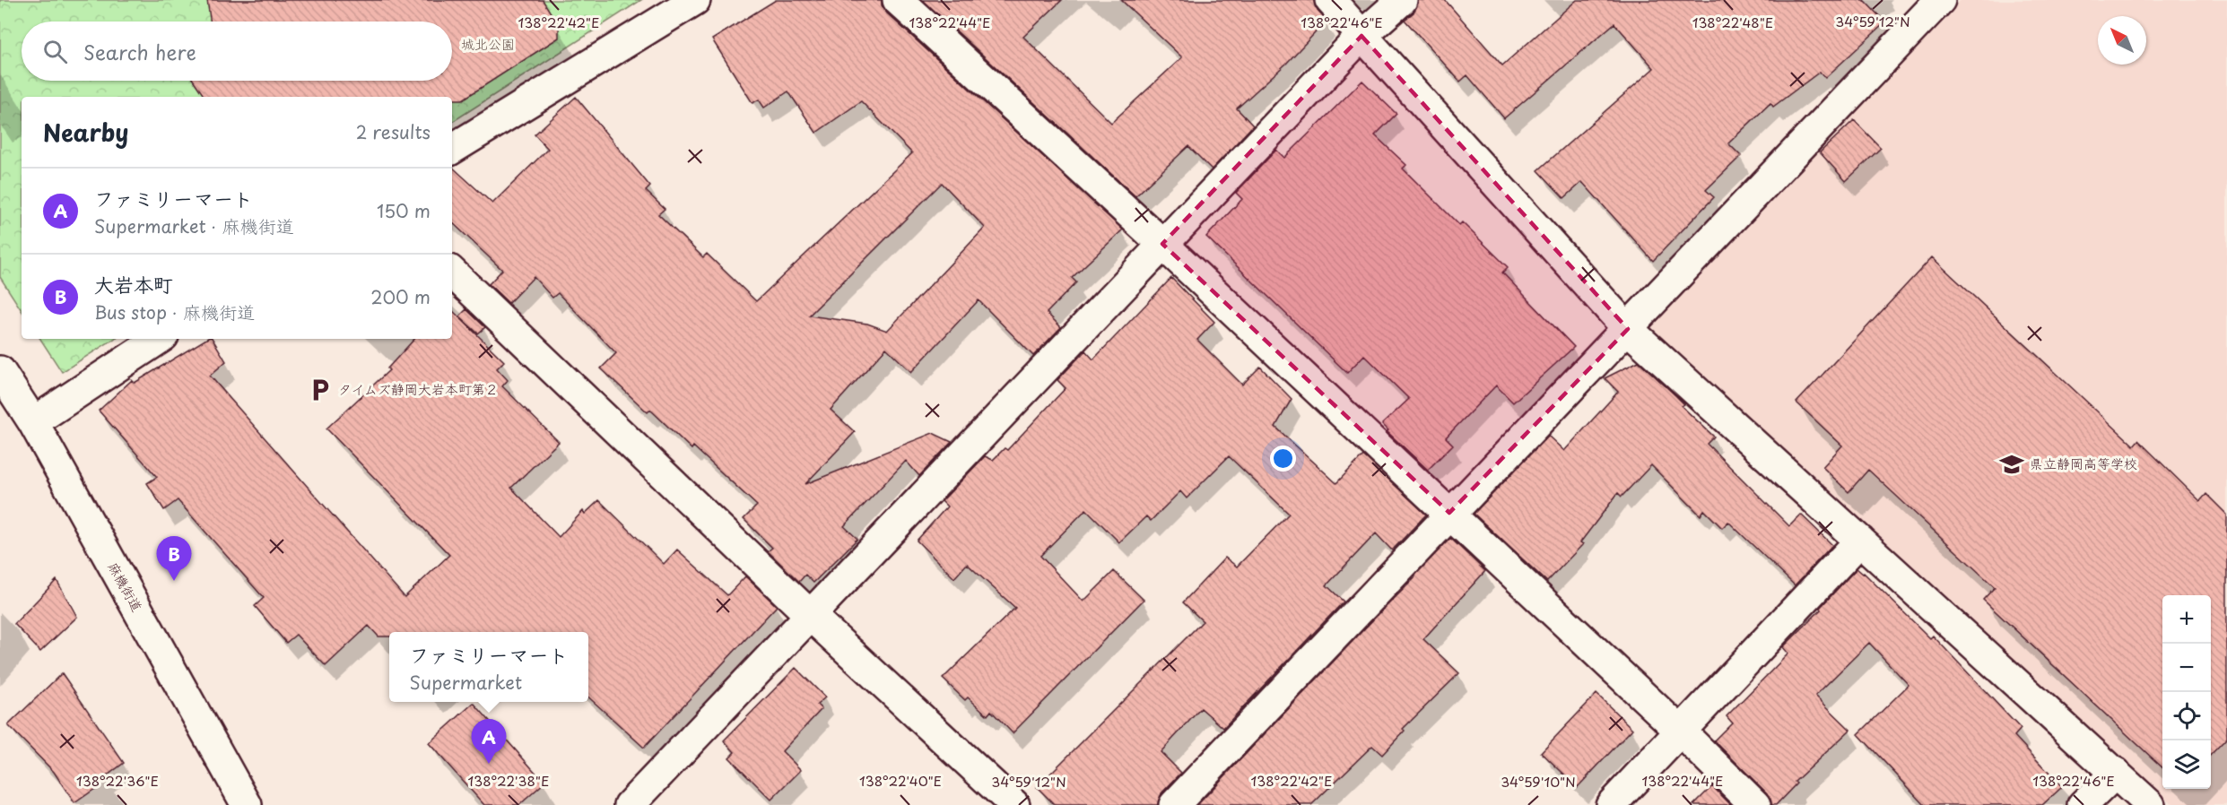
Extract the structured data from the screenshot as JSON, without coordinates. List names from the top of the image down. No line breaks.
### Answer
{"streets":{"street":["麻機街道"]},"parks":["城北公園"],"places":{"parking":["タイムズ静岡大岩本町第２"],"school or university":["県立静岡高等学校"]},"north":"top left","page":{"search":"Search here","heading":["Nearby","2 results"],"list":[{"mark":"A","name":"ファミリーマート","note":"Supermarket · 麻機街道","value":"150 m"},{"mark":"B","name":"大岩本町","note":"Bus stop · 麻機街道","value":"200 m"}],"pins":["B","A"],"map_buttons":["+","−"],"popup":["ファミリーマート","Supermarket"]},"coordinates":["34°59'12\"N","138°22'42\"E","138°22'44\"E","138°22'46\"E","138°22'48\"E","138°22'36\"E","138°22'38\"E","138°22'40\"E","34°59'10\"N"]}
